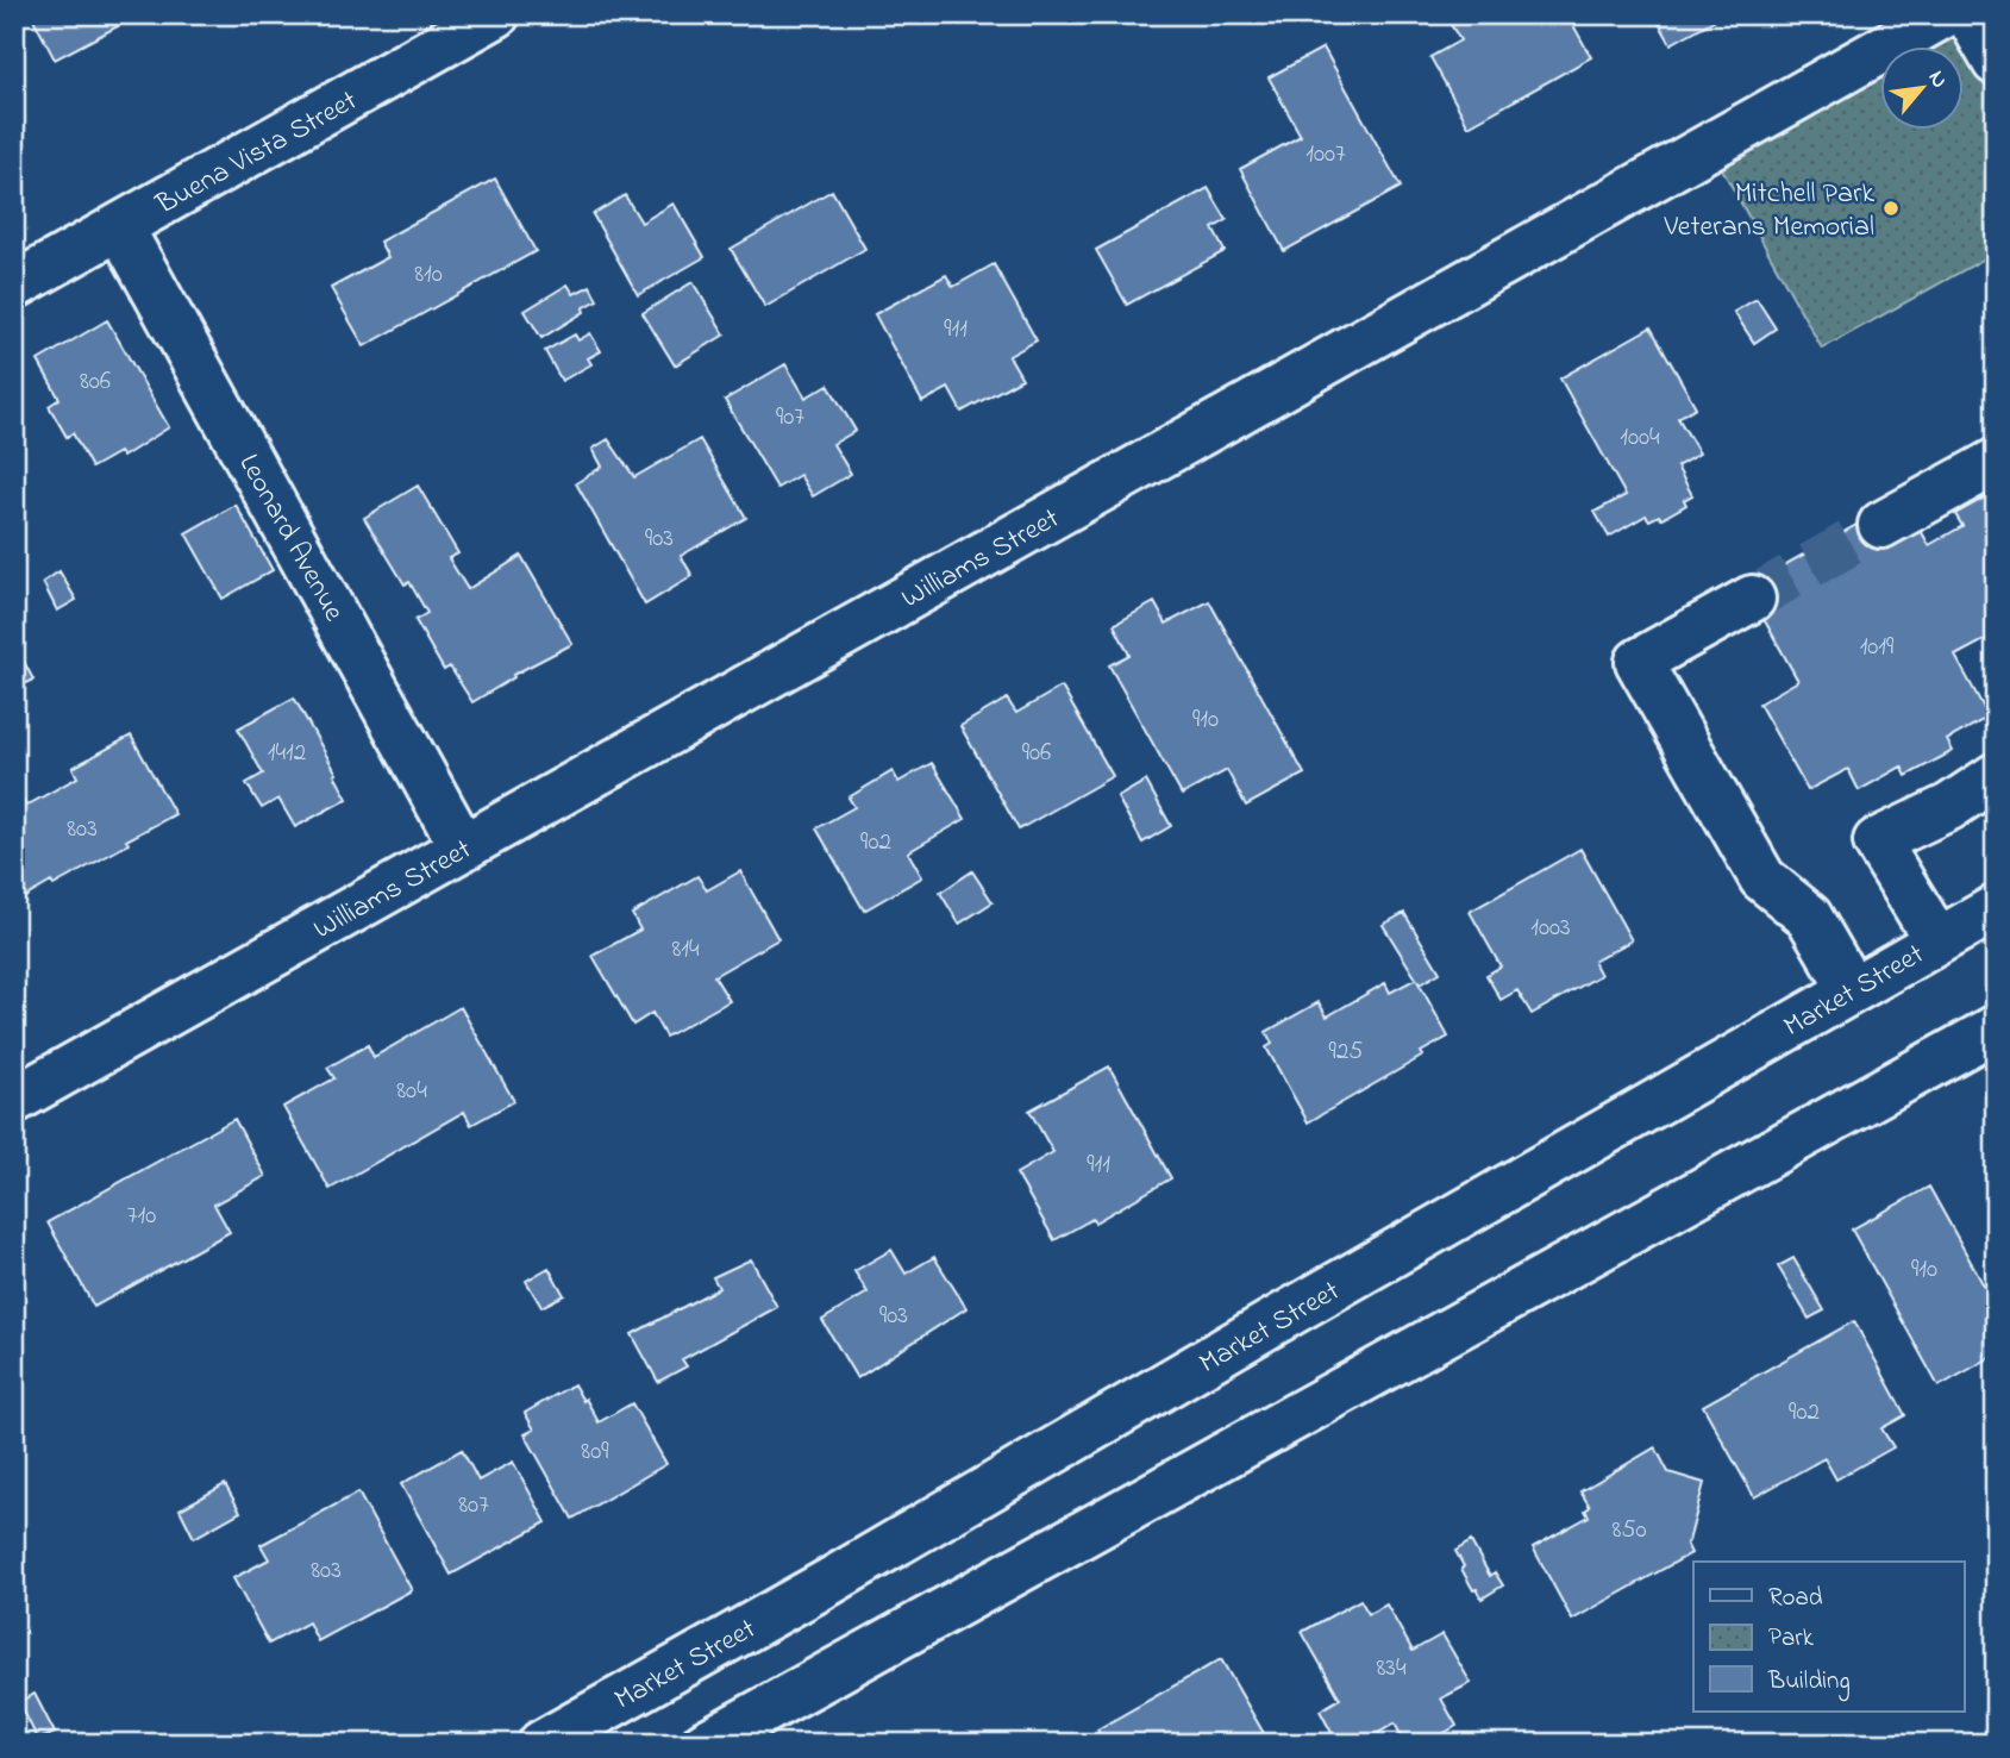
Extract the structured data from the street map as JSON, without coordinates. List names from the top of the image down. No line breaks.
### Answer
{"streets":{"street":["Buena Vista Street","Leonard Avenue","Williams Street","Market Street"]},"crossings":[["Buena Vista Street","Leonard Avenue"],["Leonard Avenue","Williams Street"]],"places":["Mitchell Park Veterans Memorial"],"house_numbers":["1007","810","911","806","907","1004","903","1019","910","1412","906","803","902","1003","814","925","804","911","710","910","903","902","809","807","850","803","834"],"legend":["Road","Park","Building"],"north":"top right"}
